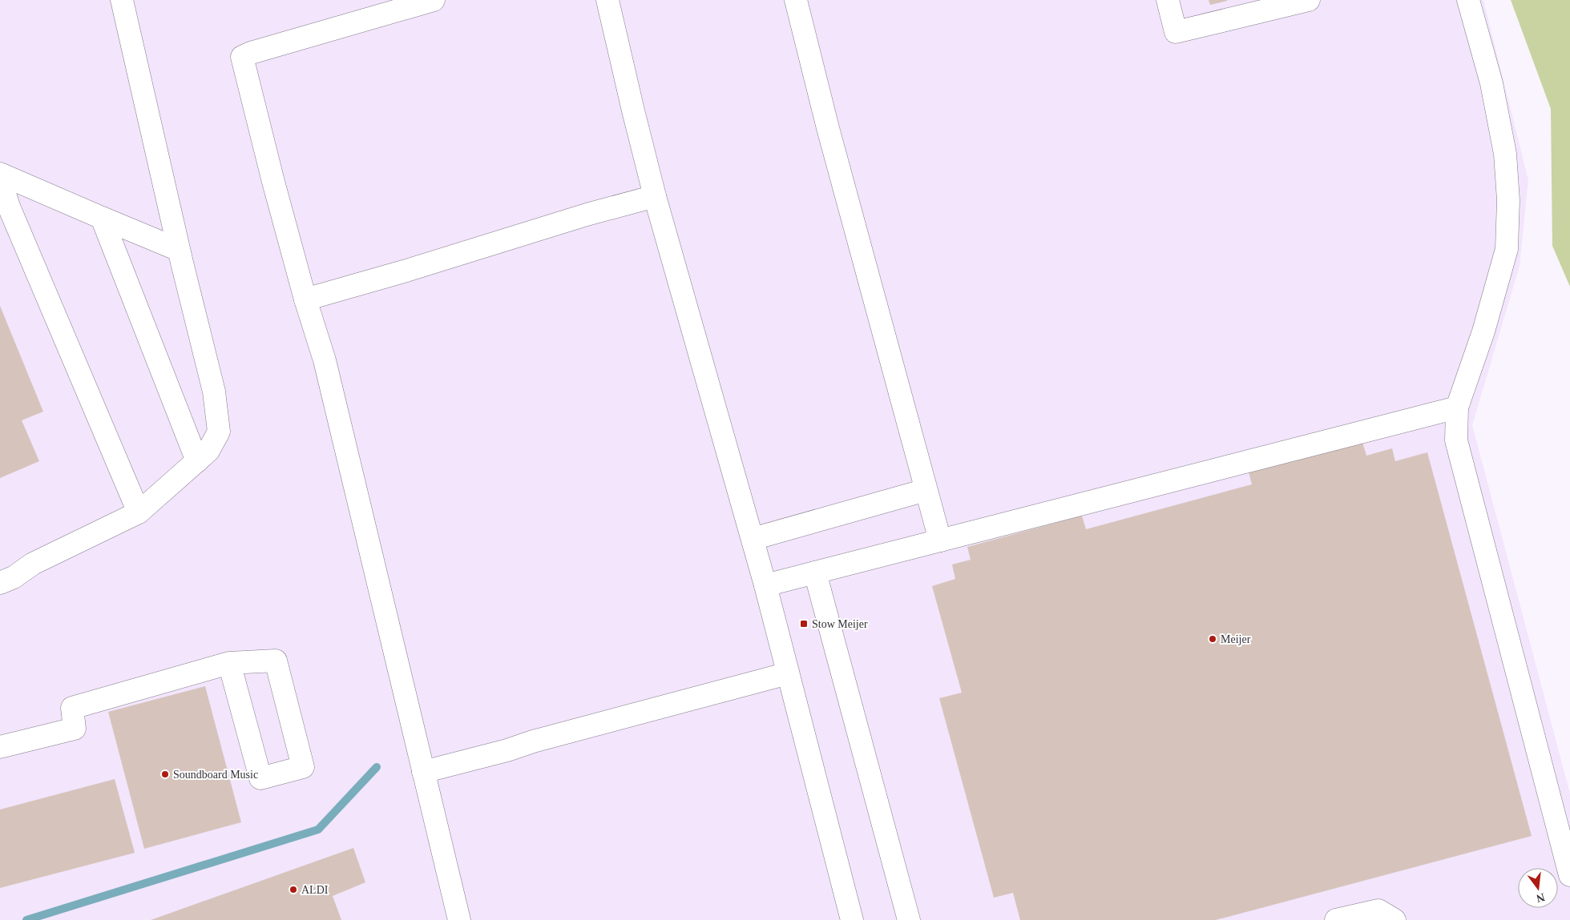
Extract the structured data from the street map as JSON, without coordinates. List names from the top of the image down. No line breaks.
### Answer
{"places":{"transit":["Stow Meijer"],"other":["Meijer","Soundboard Music","ALDI"]},"north":"bottom"}
